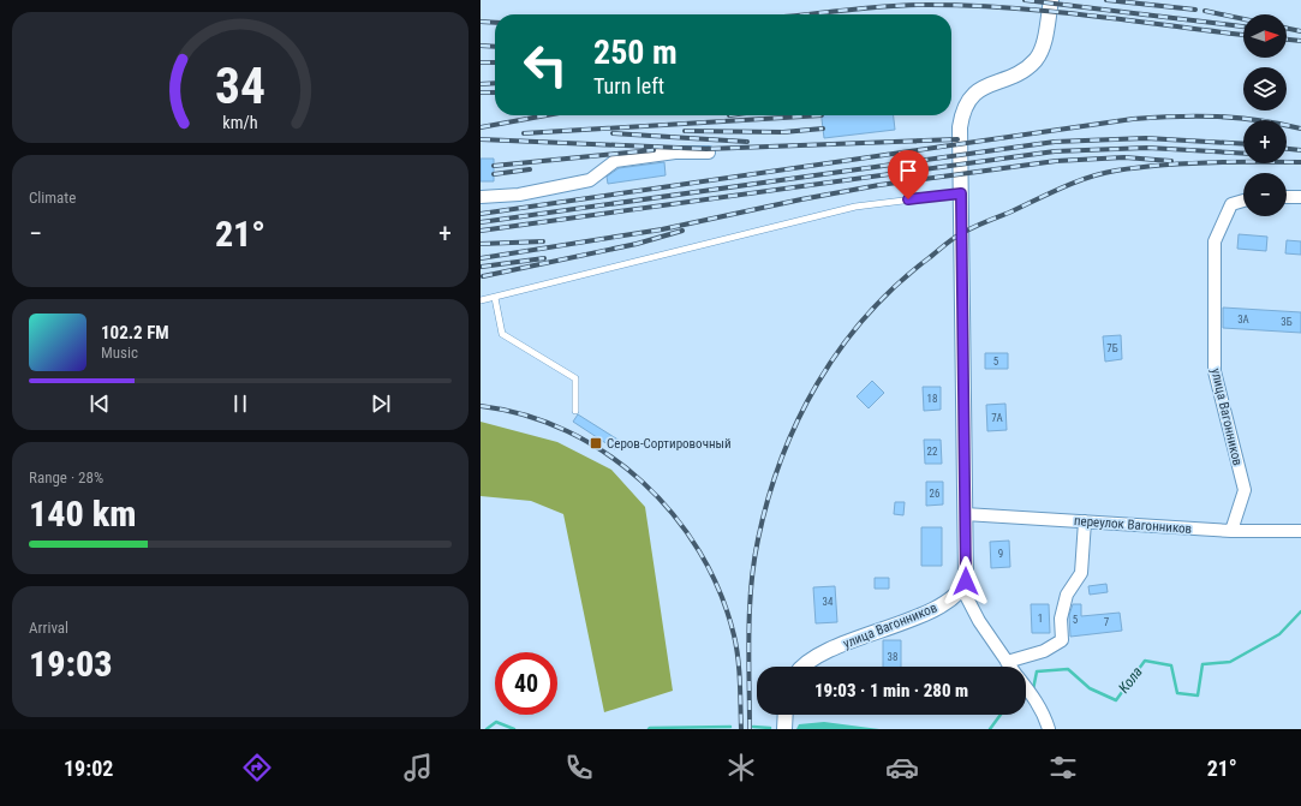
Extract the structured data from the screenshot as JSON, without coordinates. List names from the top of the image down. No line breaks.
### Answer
{"streets":{"street":["улица Вагонников","переулок Вагонников"]},"crossings":[["улица Вагонников","переулок Вагонников"]],"water":["Кола"],"places":{"transit":["Серов-Сортировочный"]},"house_numbers":["3А","3Б","7Б","5","18","7А","22","26","9","34","1","5","7","38"],"north":"right","page":{"map_buttons":["+","−"],"turn":["250 m","Turn left"],"tile":["Climate",["Range · 28%","140 km"],["Arrival","19:03"]],"heat":["−","21°","+"],"song":["102.2 FM","Music"],"limit":"40","trip":"19:03 · 1 min · 280 m","tabs":["19:02","21°"],"gauge":["34","km/h"]}}
